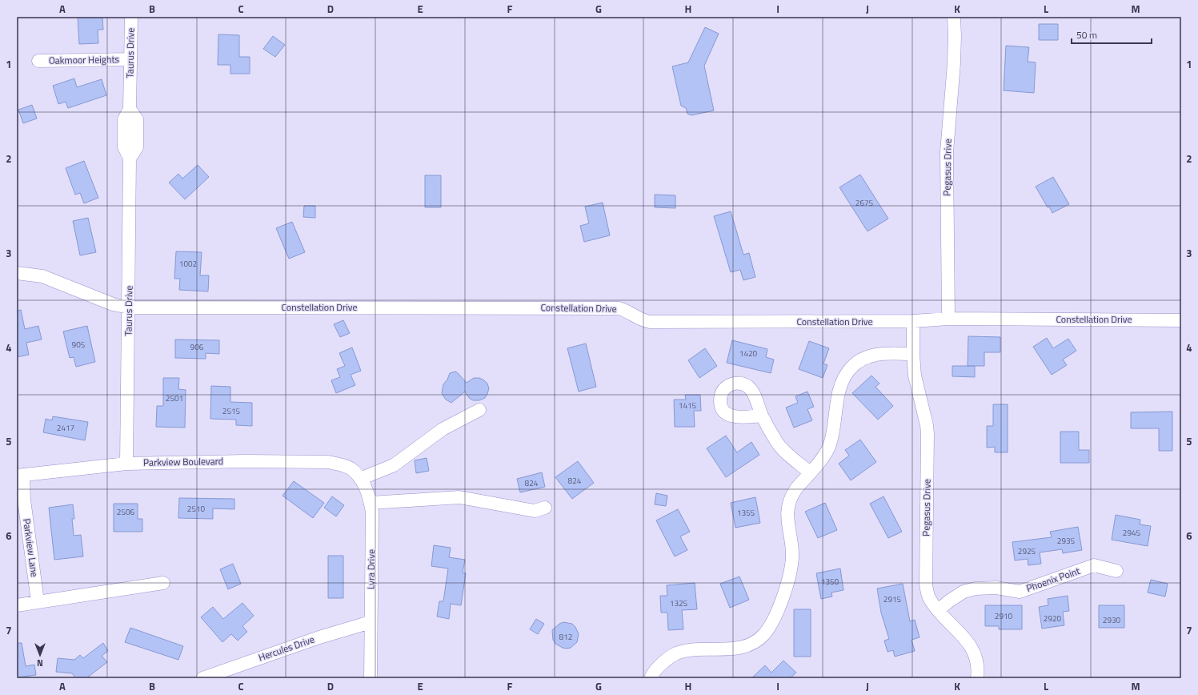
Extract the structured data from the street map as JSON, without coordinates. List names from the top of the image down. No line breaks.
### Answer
{"streets":{"street":["Taurus Drive","Oakmoor Heights","Pegasus Drive","Constellation Drive","Parkview Boulevard","Parkview Lane","Lyra Drive","Phoenix Point","Hercules Drive"]},"crossings":[["Taurus Drive","Oakmoor Heights"],["Taurus Drive","Constellation Drive"],["Taurus Drive","Parkview Boulevard"],["Pegasus Drive","Constellation Drive"],["Pegasus Drive","Phoenix Point"],["Parkview Boulevard","Parkview Lane"],["Parkview Boulevard","Lyra Drive"],["Lyra Drive","Hercules Drive"]],"house_numbers":["2675","1002","905","906","1420","2501","1415","2515","2417","824","824","2510","2506","1355","2945","2935","2925","1350","2915","1325","2910","2920","2930","812"],"scale_bar":"50 m","north":"bottom","grid":{"columns":["A","B","C","D","E","F","G","H","I","J","K","L","M"],"rows":["1","2","3","4","5","6","7"]}}
